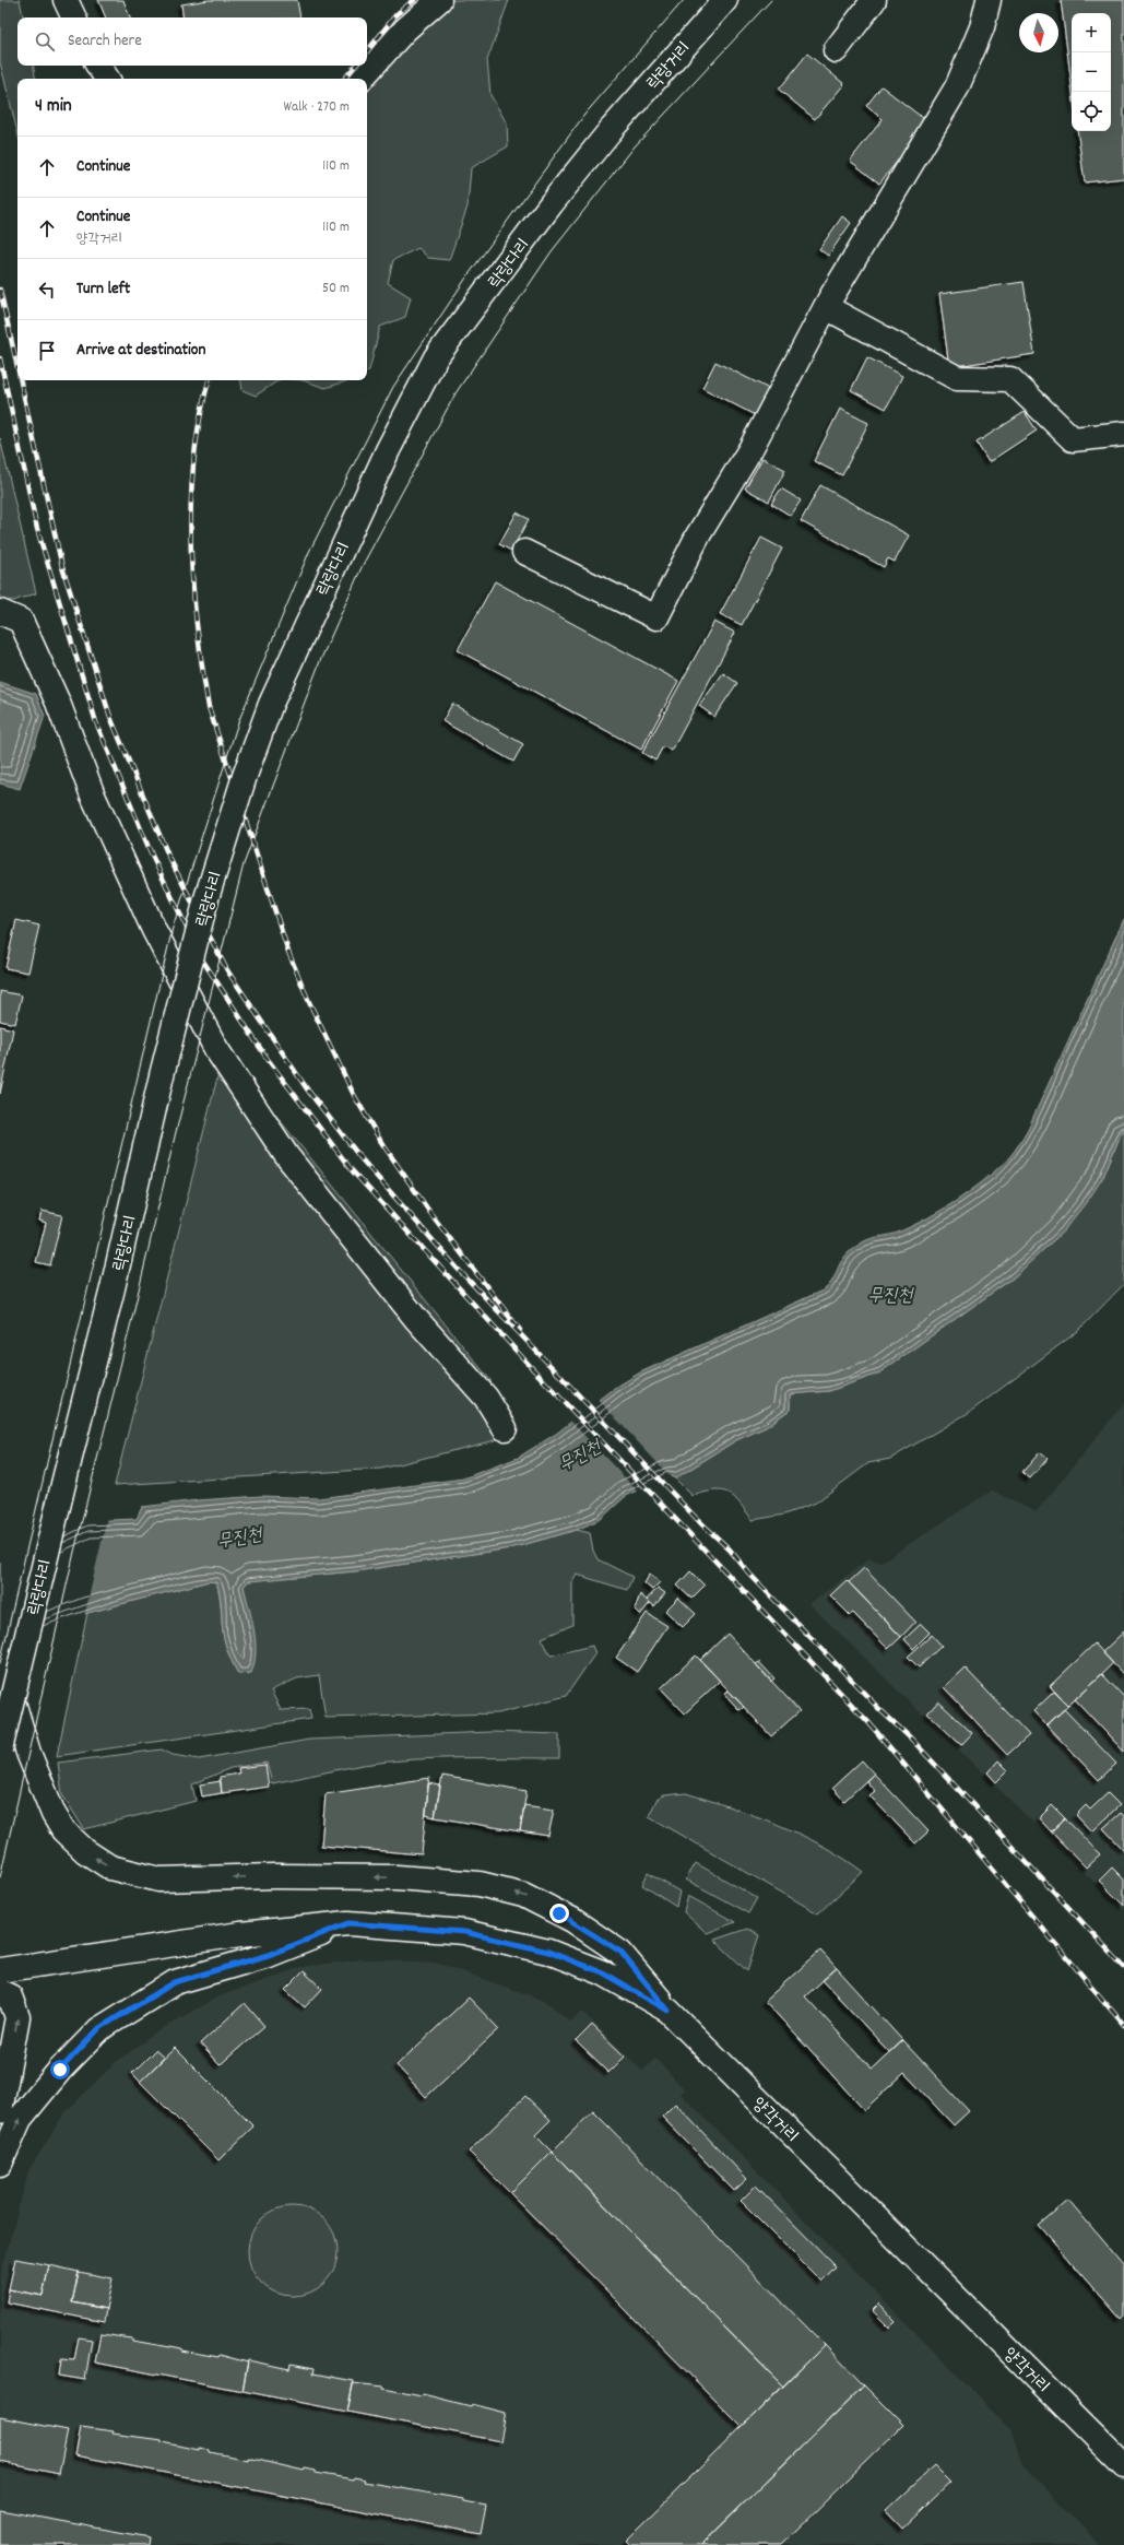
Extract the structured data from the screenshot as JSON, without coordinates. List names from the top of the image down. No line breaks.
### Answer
{"streets":{"main road":["락랑거리","락랑다리","양각거리"]},"crossings":[["락랑거리","락랑다리"]],"water":["무진천"],"north":"bottom","page":{"map_buttons":["+","−"],"search":"Search here","heading":["4 min","Walk · 270 m"],"list":[["Continue","110 m"],["Continue","양각거리","110 m"],["Turn left","50 m"],"Arrive at destination"]}}
